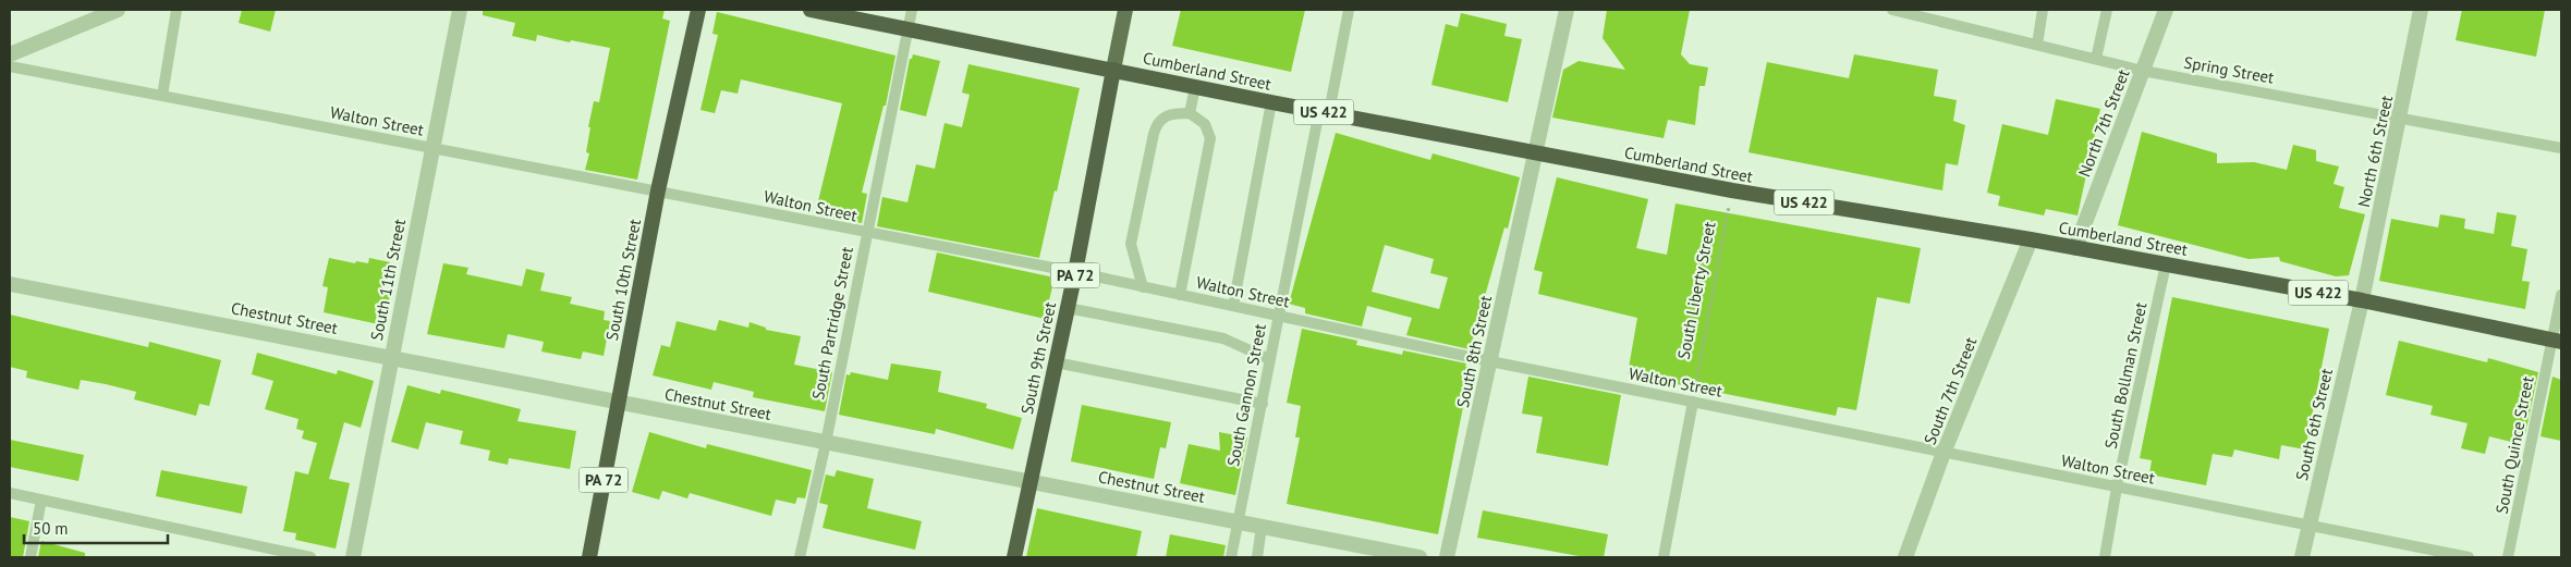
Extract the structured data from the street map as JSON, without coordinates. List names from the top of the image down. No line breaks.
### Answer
{"streets":{"highway":["Cumberland Street","US 422","PA 72","South 10th Street","South 9th Street"],"street":["North 7th Street","North 6th Street","South 11th Street","Chestnut Street","South 8th Street","South 7th Street","South 6th Street"],"lane":["Spring Street","Walton Street","South Partridge Street","South Bollman Street","South Gannon Street","South Quince Street"],"path":["South Liberty Street"]},"crossings":[["Spring Street","North 7th Street"],["Spring Street","North 6th Street"],["Cumberland Street","North 7th Street"],["Cumberland Street","North 6th Street"],["Cumberland Street","PA 72"],["Cumberland Street","South Liberty Street"],["Cumberland Street","South Partridge Street"],["Cumberland Street","South 8th Street"],["Cumberland Street","South 9th Street"],["Cumberland Street","South Bollman Street"],["Cumberland Street","South 7th Street"],["Cumberland Street","South Gannon Street"],["Cumberland Street","South 6th Street"],["Cumberland Street","South Quince Street"],["Walton Street","South 11th Street"],["Walton Street","South 10th Street"],["Walton Street","South Liberty Street"],["Walton Street","South Partridge Street"],["Walton Street","South 8th Street"],["Walton Street","South 9th Street"],["Walton Street","South Bollman Street"],["Walton Street","South 7th Street"],["Walton Street","South Gannon Street"],["Walton Street","South 6th Street"],["North 6th Street","South 6th Street"],["PA 72","South 9th Street"],["South 11th Street","Chestnut Street"],["South 10th Street","Chestnut Street"],["Chestnut Street","South Partridge Street"],["Chestnut Street","South 9th Street"],["Chestnut Street","South Gannon Street"]],"scale_bar":"50 m"}
